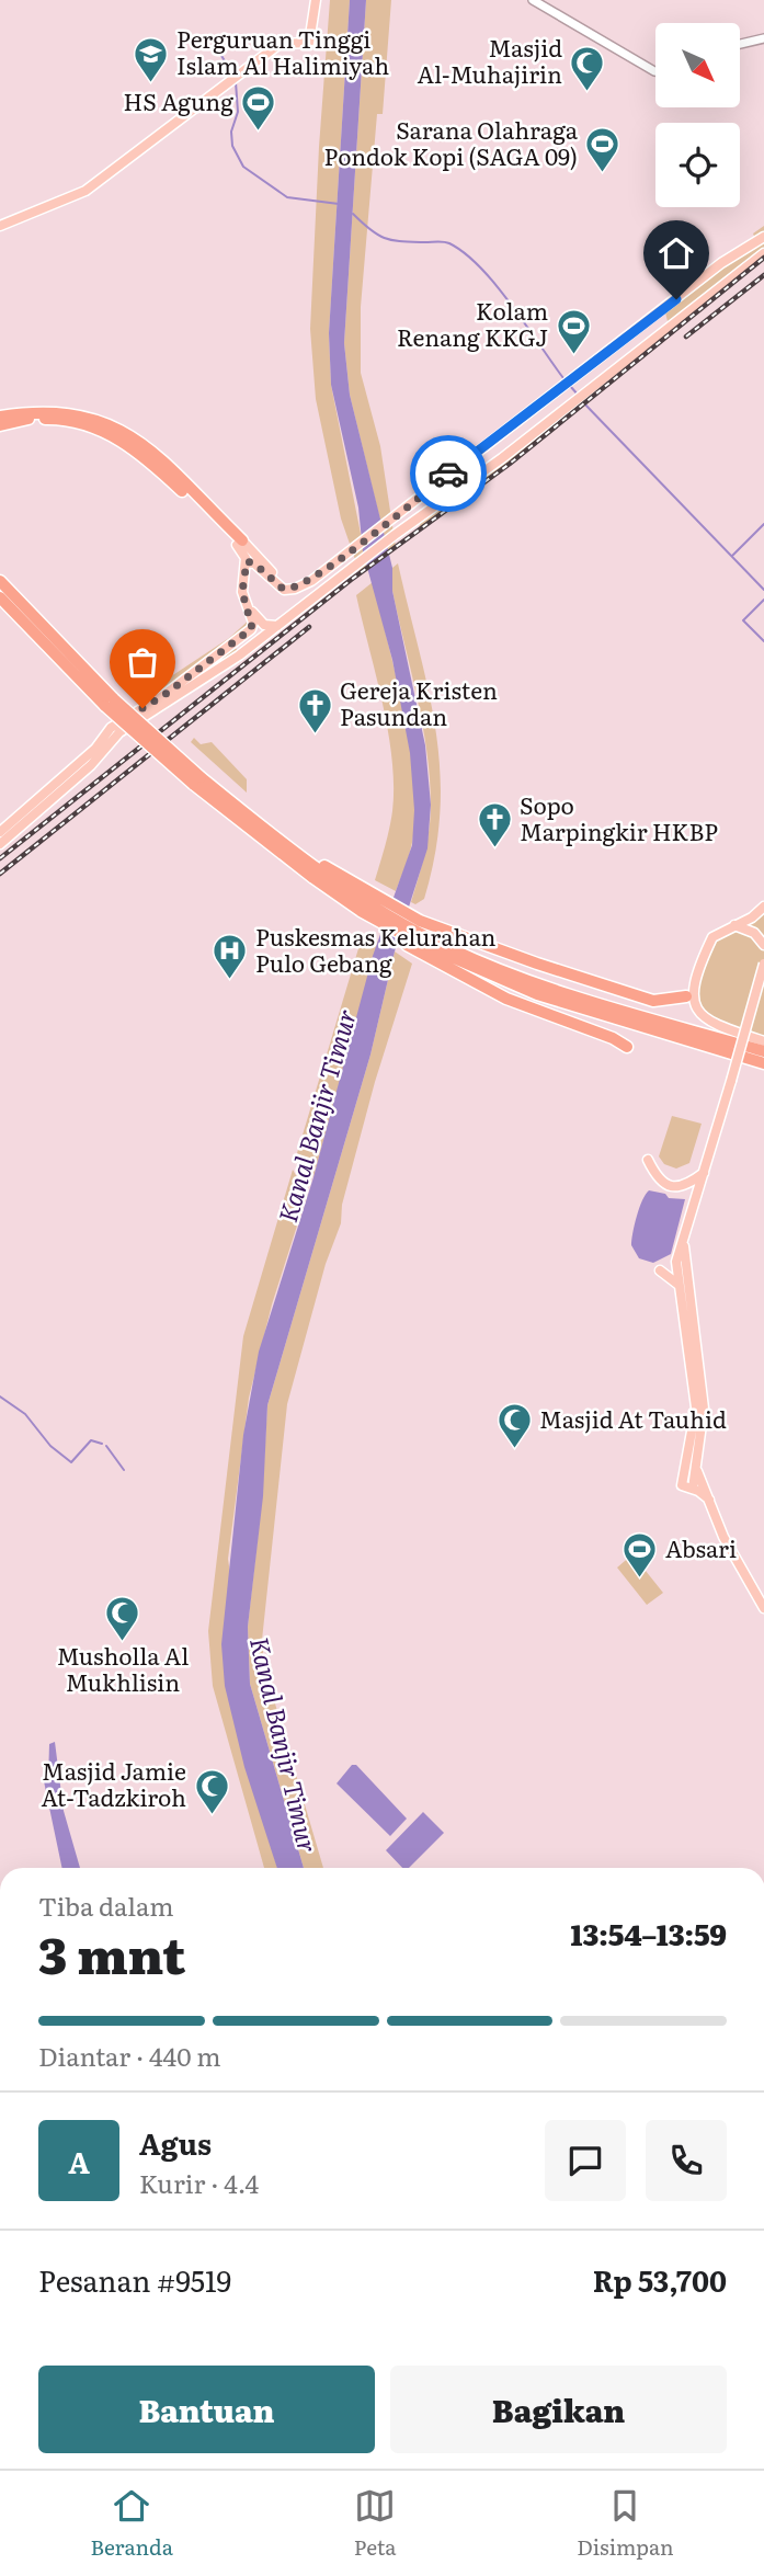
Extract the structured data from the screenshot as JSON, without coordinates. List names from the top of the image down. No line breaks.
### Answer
{"water":["Kanal Banjir Timur"],"places":{"school or university":["Perguruan Tinggi Islam Al Halimiyah"],"mosque":["Masjid Al-Muhajirin","Masjid At Tauhid","Musholla Al Mukhlisin","Masjid Jamie At-Tadzkiroh"],"sports":["HS Agung","Sarana Olahraga Pondok Kopi (SAGA 09)","Kolam Renang KKGJ","Absari"],"church":["Gereja Kristen Pasundan","Sopo Marpingkir HKBP"],"hospital":["Puskesmas Kelurahan Pulo Gebang"]},"north":"bottom right","page":{"heading":["3 mnt","Tiba dalam","13:54–13:59"],"panel":["Agus","Kurir · 4.4","Pesanan #9519","Rp 53,700"],"bar":"Diantar · 440 m","round":"A","buttons":["Bantuan","Bagikan"],"tabs":["Beranda","Peta","Disimpan"]}}
